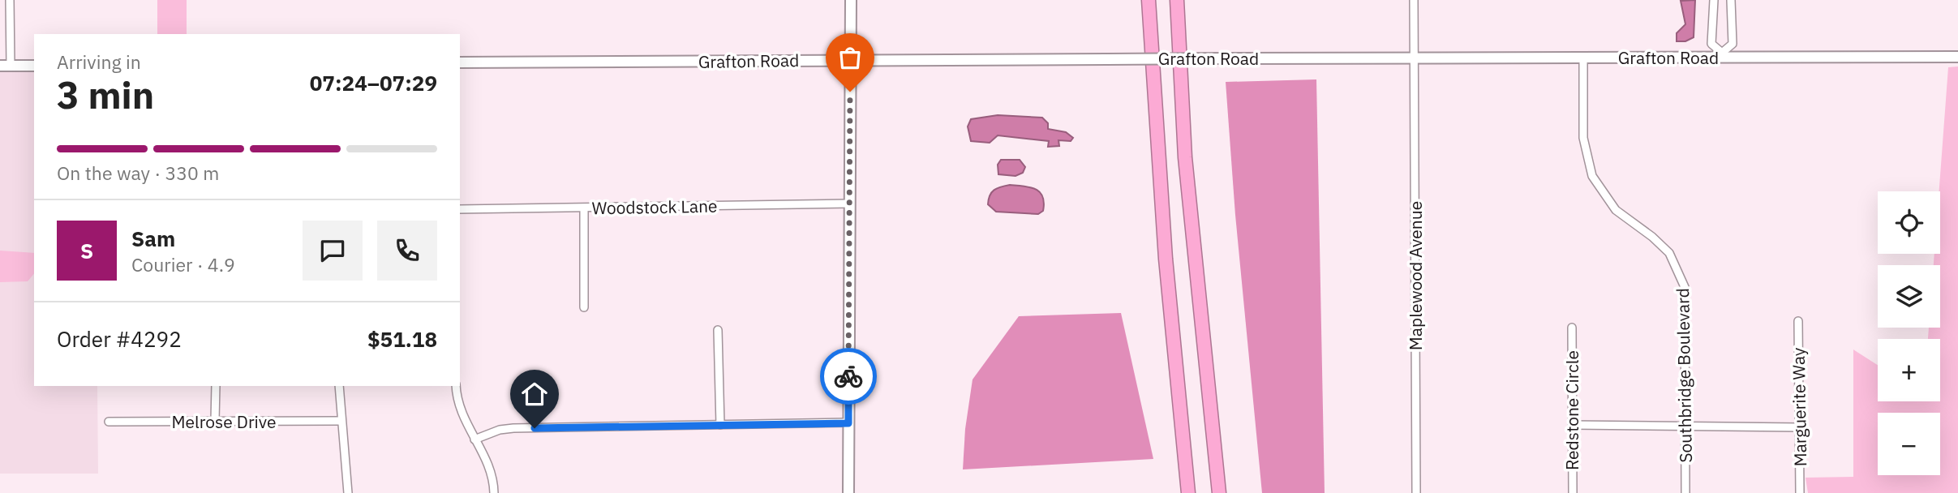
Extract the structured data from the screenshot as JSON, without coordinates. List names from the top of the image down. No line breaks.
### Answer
{"streets":{"street":["Grafton Road","Woodstock Lane","Maplewood Avenue","Southbridge Boulevard","Marguerite Way","Redstone Circle","Melrose Drive"]},"crossings":[["Grafton Road","Maplewood Avenue"],["Grafton Road","Southbridge Boulevard"]],"page":{"heading":["3 min","Arriving in","07:24–07:29"],"panel":["Sam","Courier · 4.9","Order #4292","$51.18"],"bar":"On the way · 330 m","map_buttons":["+","−"],"round":"S"}}
